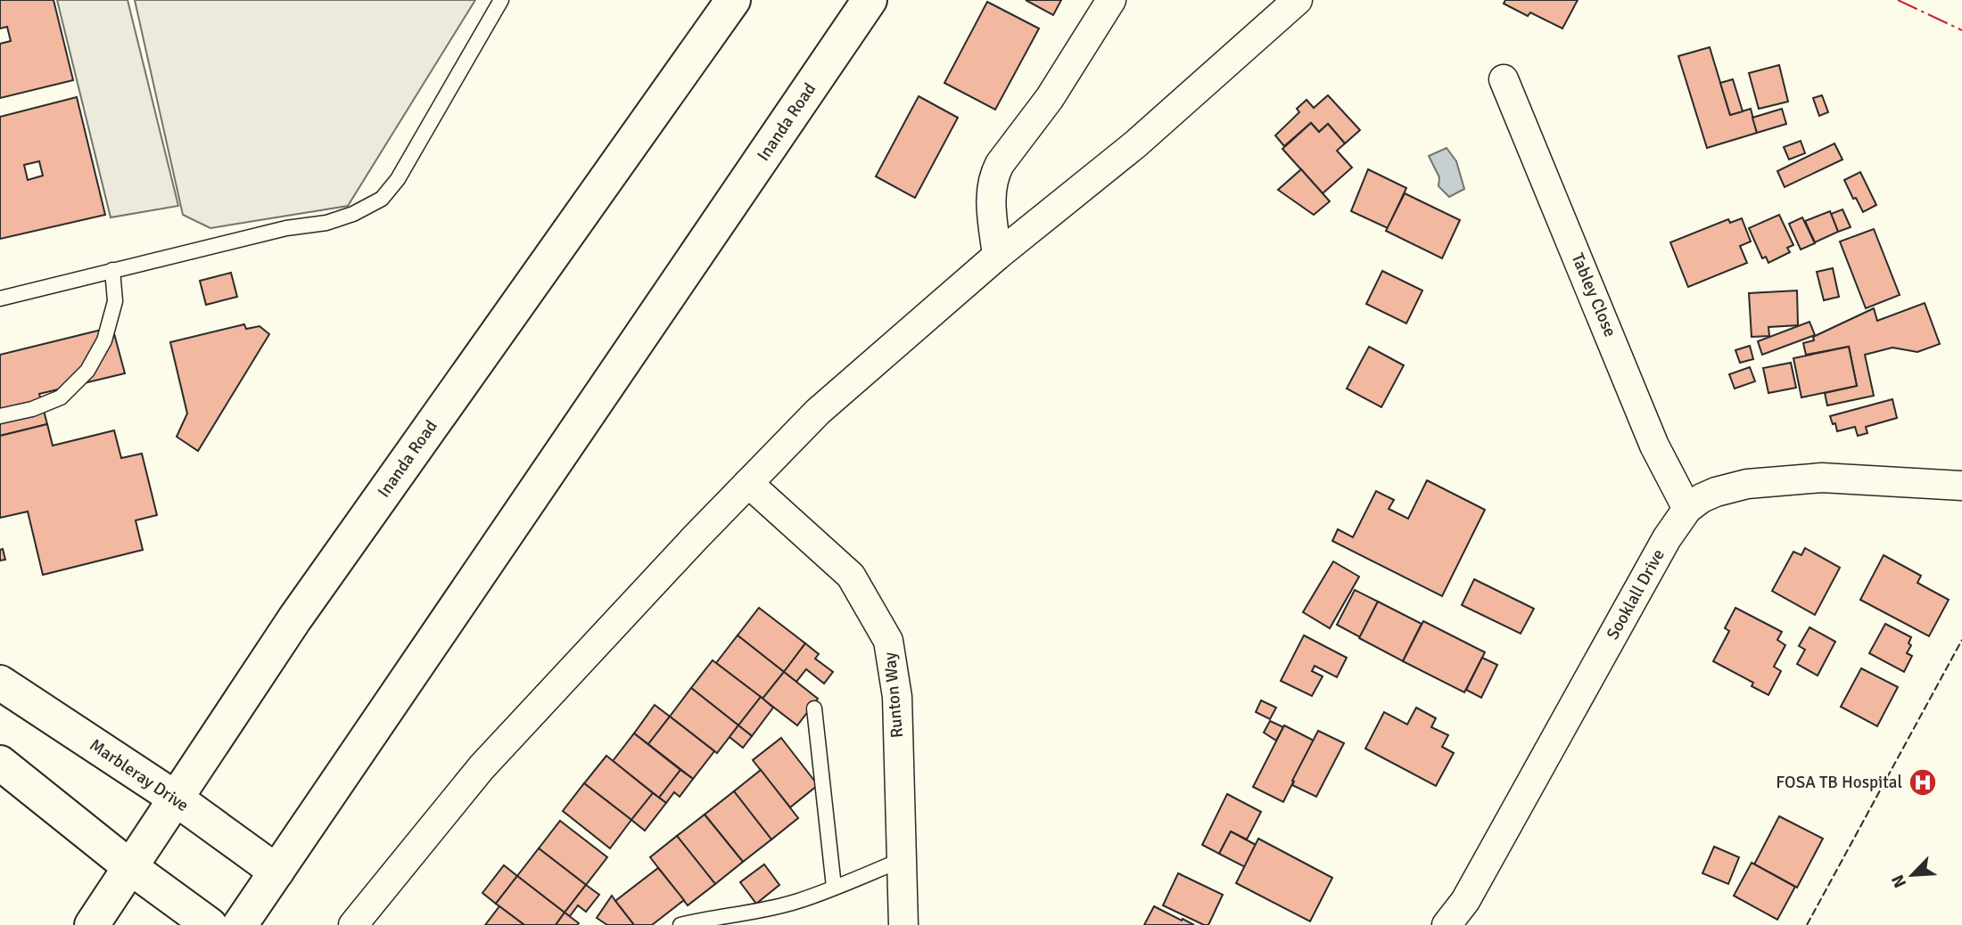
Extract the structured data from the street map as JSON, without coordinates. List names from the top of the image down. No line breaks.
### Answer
{"streets":{"main road":["Inanda Road","Marbleray Drive"],"street":["Tabley Close","Sooklall Drive","Runton Way"]},"crossings":[["Inanda Road","Marbleray Drive"],["Tabley Close","Sooklall Drive"]],"places":{"hospital":["FOSA TB Hospital"]},"north":"bottom left"}
